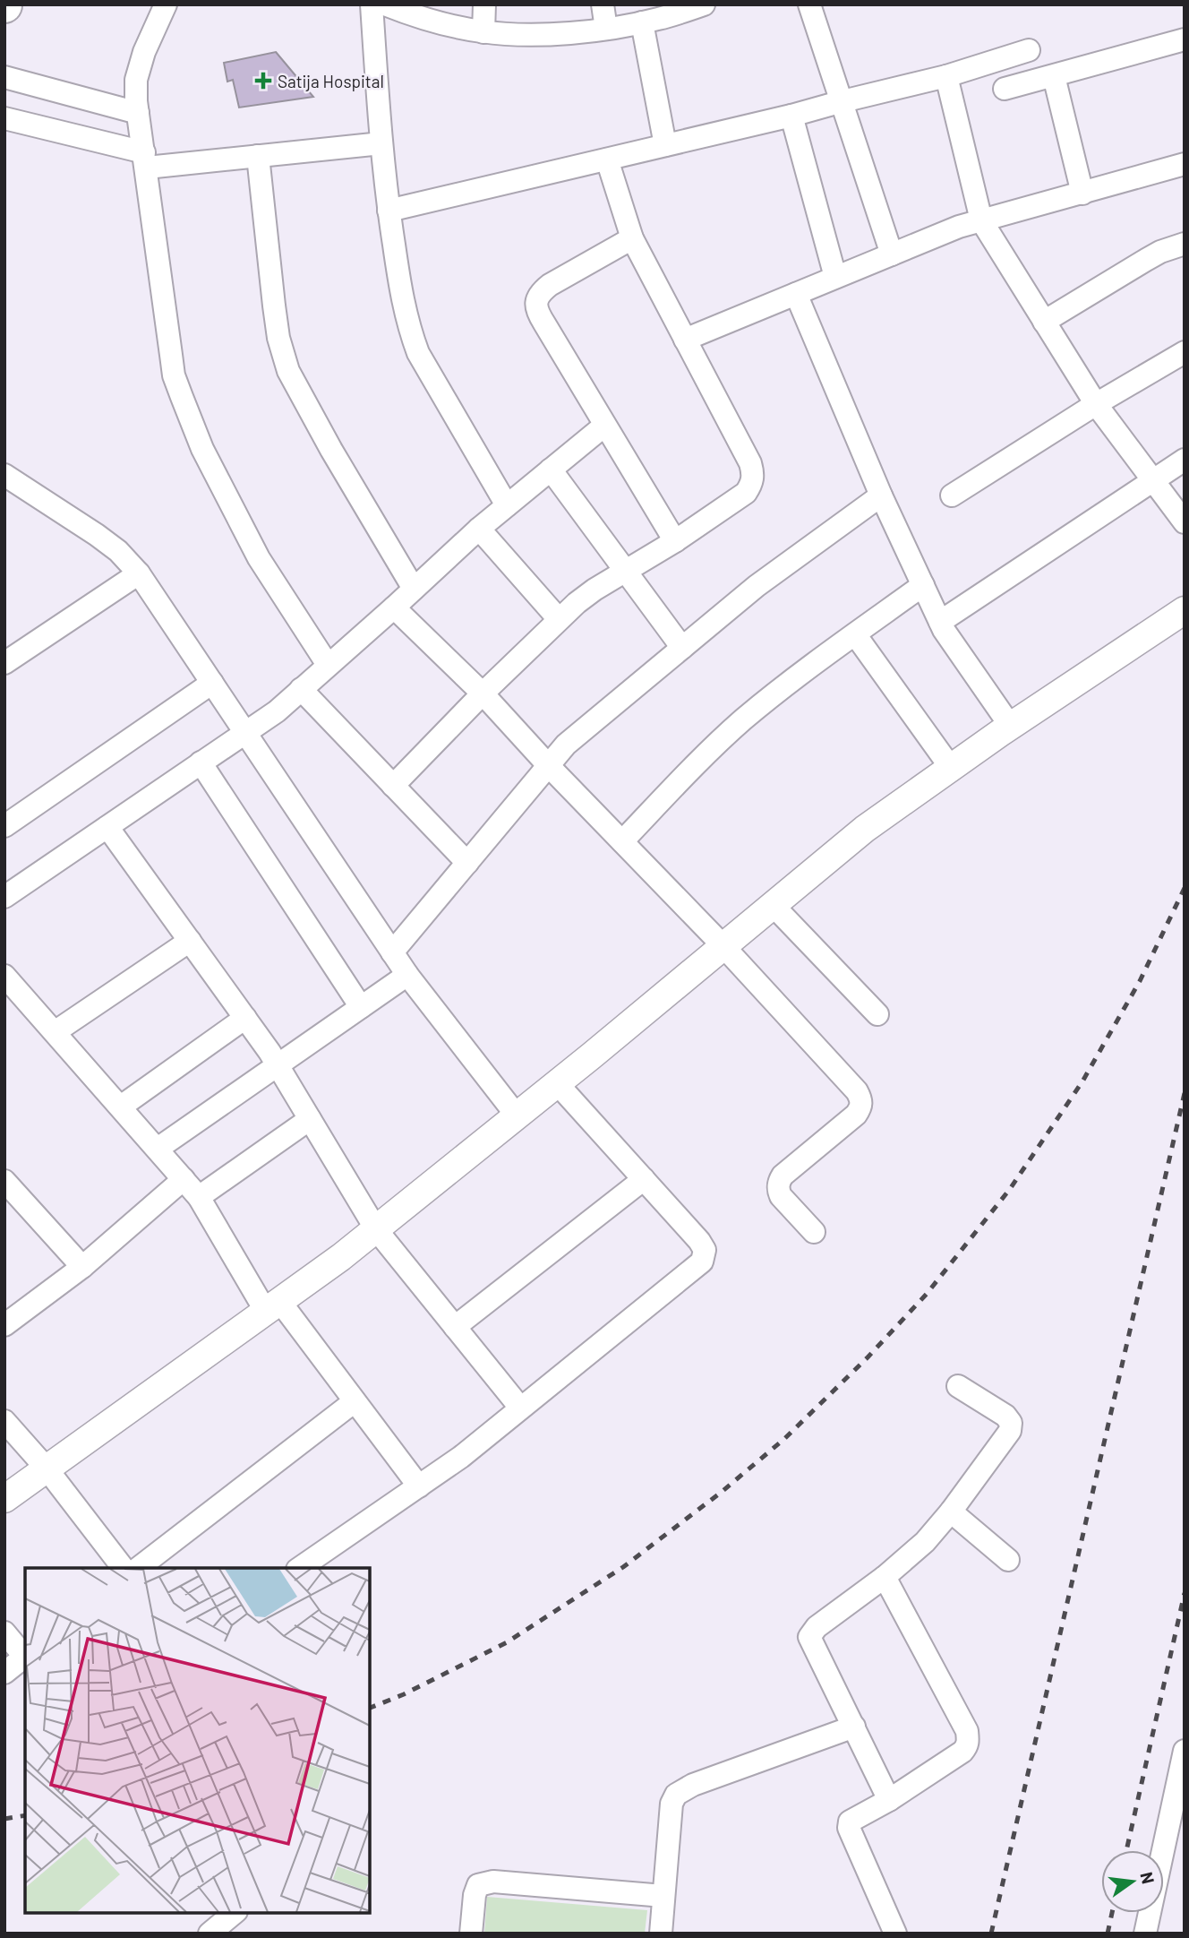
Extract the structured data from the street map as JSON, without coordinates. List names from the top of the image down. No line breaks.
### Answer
{"places":{"health":["Satija Hospital"]},"north":"right"}
